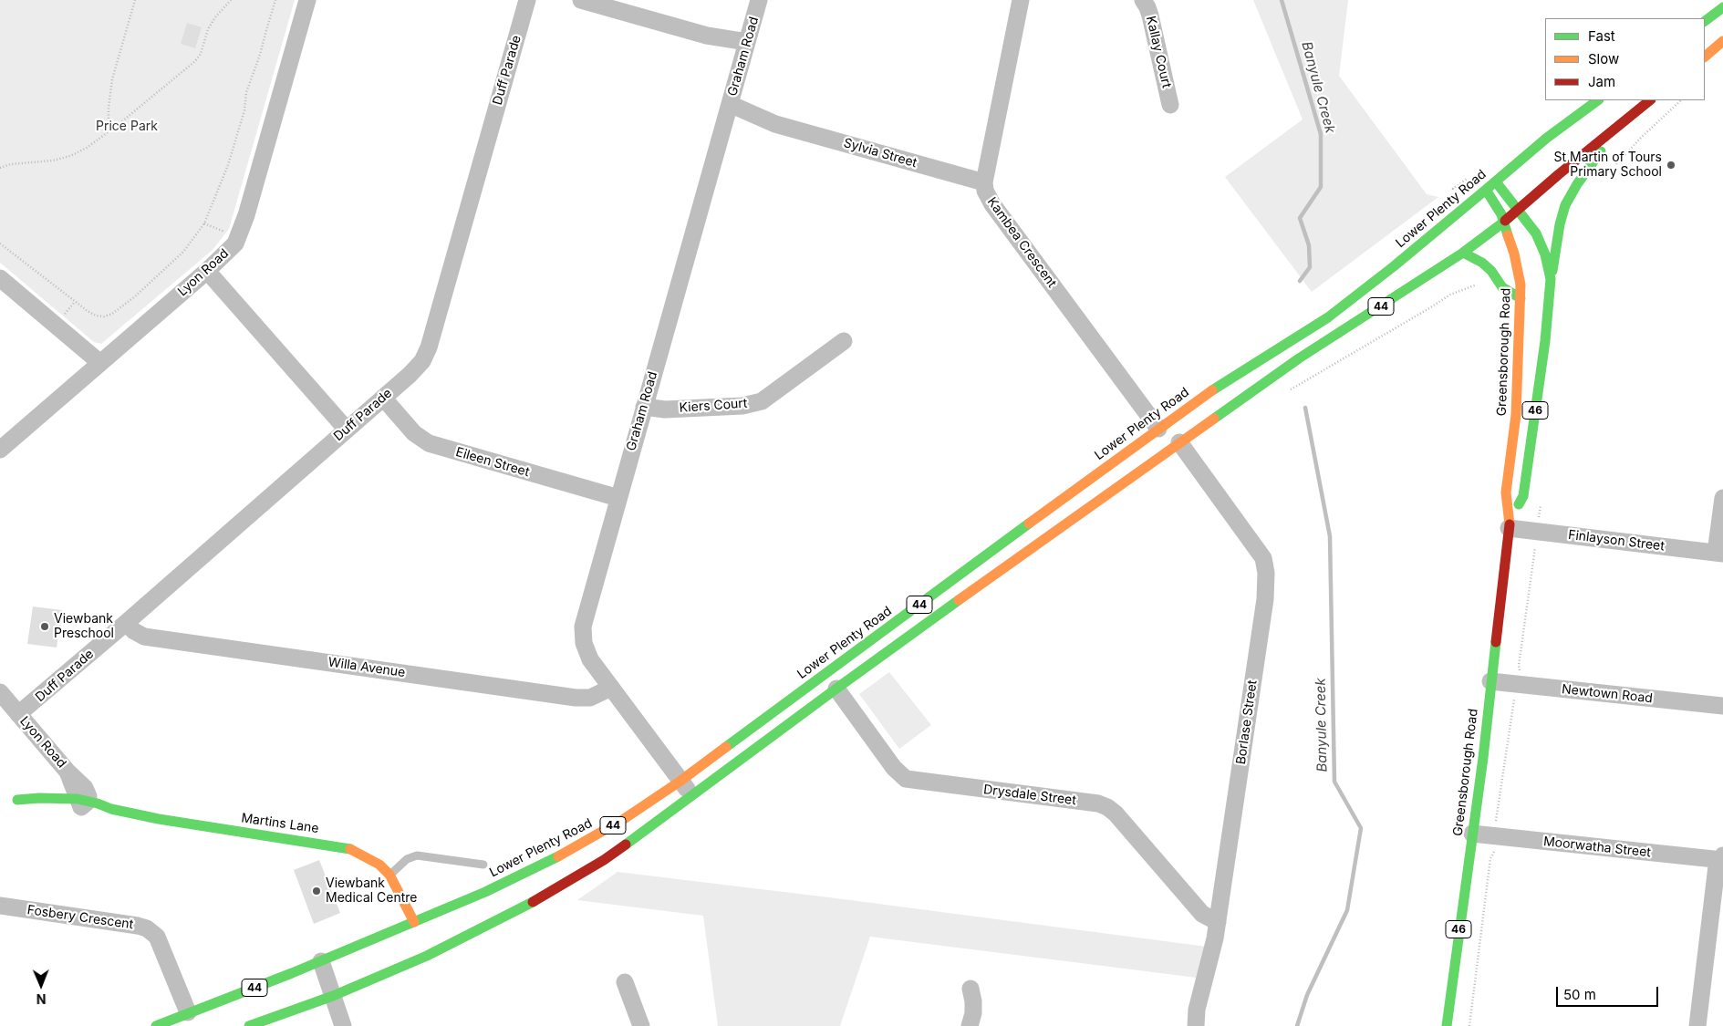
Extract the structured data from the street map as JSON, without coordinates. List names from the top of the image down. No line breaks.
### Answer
{"streets":{"main road":["Lower Plenty Road","44","Greensborough Road","46","Martins Lane"],"street":["Kallay Court","Graham Road","Duff Parade","Sylvia Street","Kambea Crescent","Lyon Road","Kiers Court","Eileen Street","Finlayson Street","Willa Avenue","Newtown Road","Borlase Street","Drysdale Street","Moorwatha Street","Fosbery Crescent"]},"crossings":[["Graham Road","Sylvia Street"],["Graham Road","Lower Plenty Road"],["Graham Road","44"],["Graham Road","Kiers Court"],["Graham Road","Eileen Street"],["Graham Road","Willa Avenue"],["Duff Parade","Lyon Road"],["Duff Parade","Eileen Street"],["Duff Parade","Willa Avenue"],["Sylvia Street","Kambea Crescent"],["Lower Plenty Road","Kambea Crescent"],["Lower Plenty Road","Greensborough Road"],["Lower Plenty Road","Martins Lane"],["Lower Plenty Road","Fosbery Crescent"],["Lyon Road","Martins Lane"],["44","Greensborough Road"],["44","46"],["44","Borlase Street"],["44","Drysdale Street"],["Greensborough Road","46"],["Greensborough Road","Finlayson Street"],["Greensborough Road","Newtown Road"],["Greensborough Road","Moorwatha Street"],["Borlase Street","Drysdale Street"]],"water":["Banyule Creek"],"parks":["Price Park"],"places":["St Martin of Tours Primary School","Viewbank Preschool","Viewbank Medical Centre"],"legend":["Fast","Slow","Jam"],"scale_bar":"50 m","north":"bottom"}
